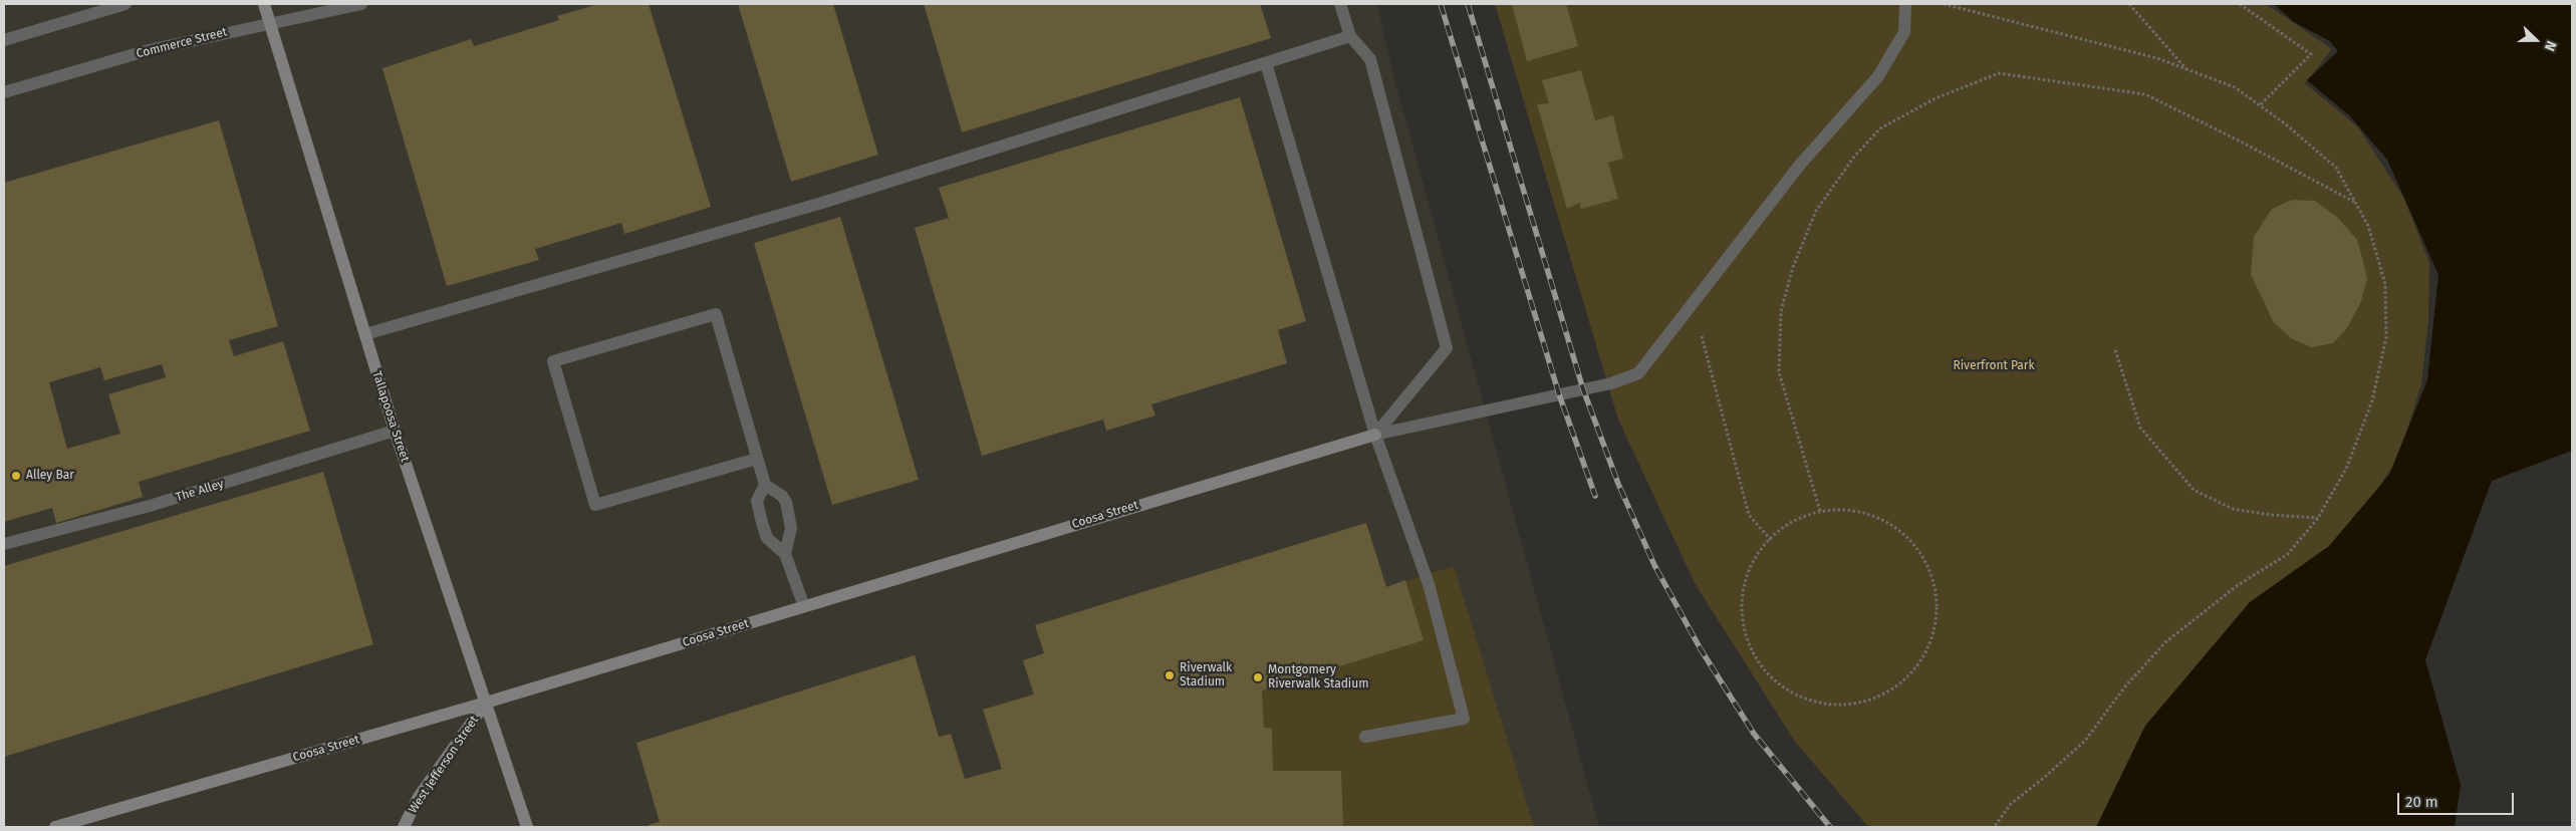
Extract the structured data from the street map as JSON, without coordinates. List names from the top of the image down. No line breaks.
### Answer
{"streets":{"street":["Commerce Street","Tallapoosa Street","The Alley","Coosa Street","West Jefferson Street"]},"crossings":[["Commerce Street","Tallapoosa Street"],["Tallapoosa Street","The Alley"],["Tallapoosa Street","Coosa Street"],["Tallapoosa Street","West Jefferson Street"],["Coosa Street","West Jefferson Street"]],"parks":["Riverfront Park"],"places":["Alley Bar","Riverwalk Stadium","Montgomery Riverwalk Stadium"],"scale_bar":"20 m","north":"right"}
